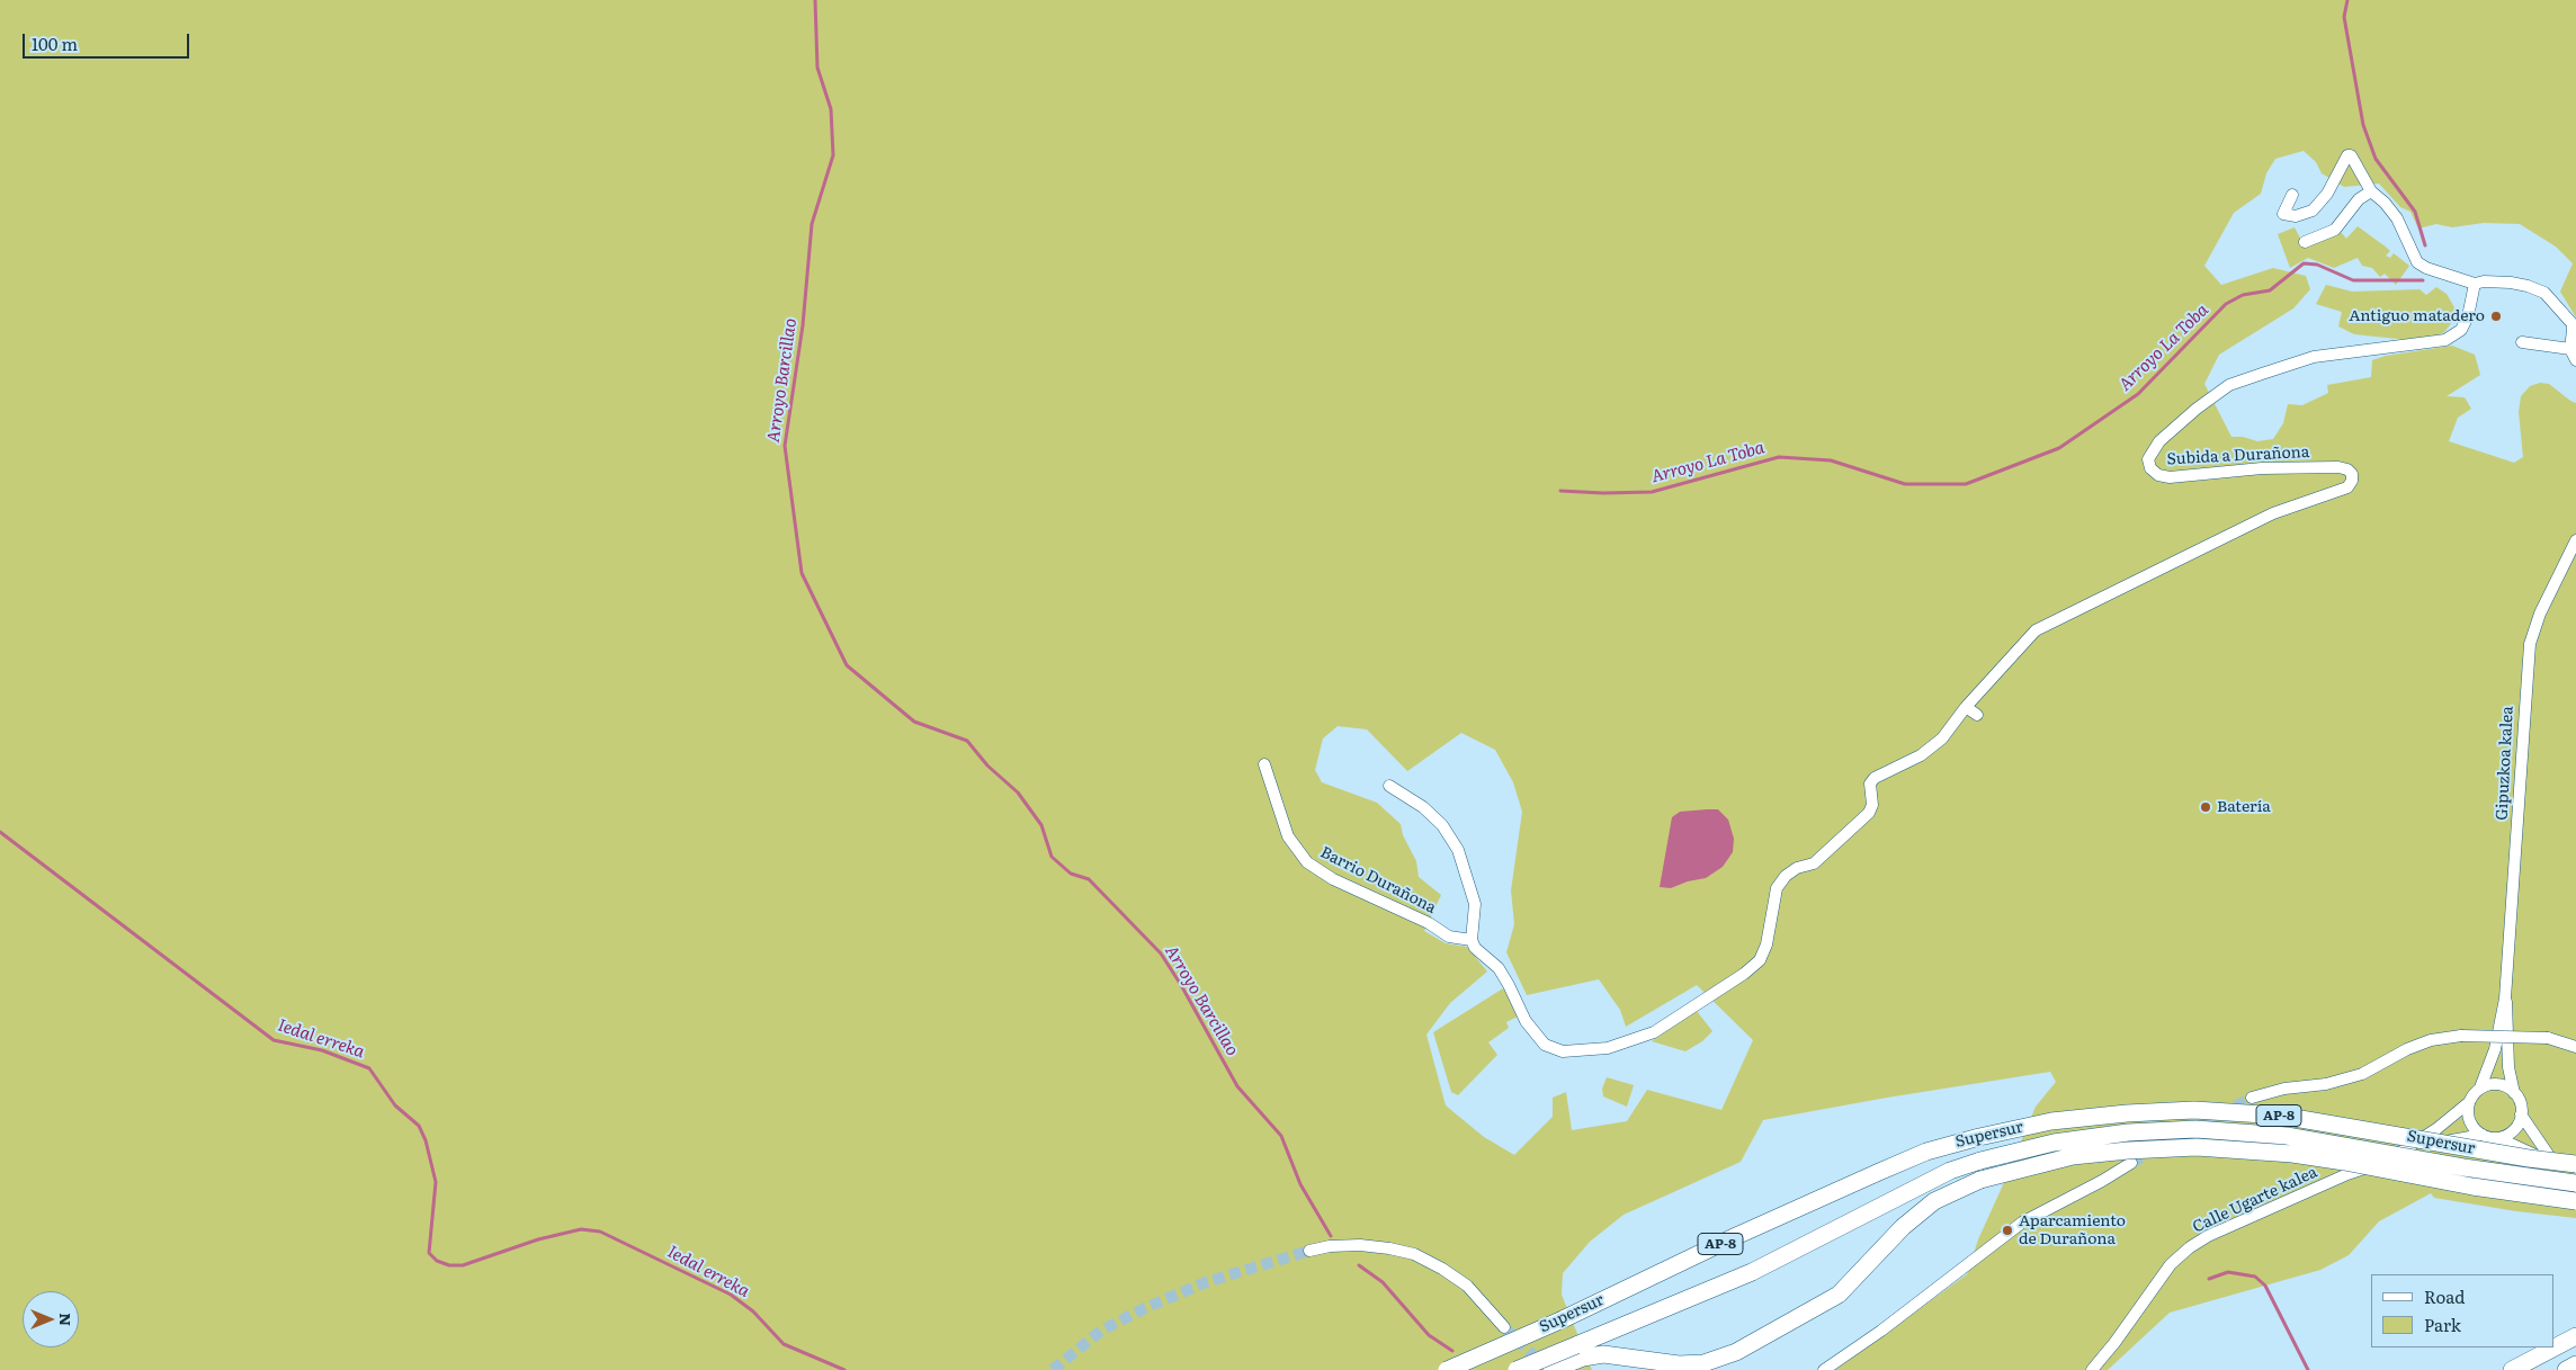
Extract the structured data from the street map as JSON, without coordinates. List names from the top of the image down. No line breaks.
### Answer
{"streets":{"highway":["AP-8","Supersur"],"street":["Subida a Durañona","Gipuzkoa kalea","Barrio Durañona","Calle Ugarte kalea"]},"crossings":[["Subida a Durañona","Barrio Durañona"],["AP-8","Supersur"]],"water":["Arroyo La Toba","Arroyo Barcillao","Iedal erreka"],"places":["Antiguo matadero","Batería","Aparcamiento de Durañona"],"legend":["Road","Park"],"scale_bar":"100 m","north":"right"}
